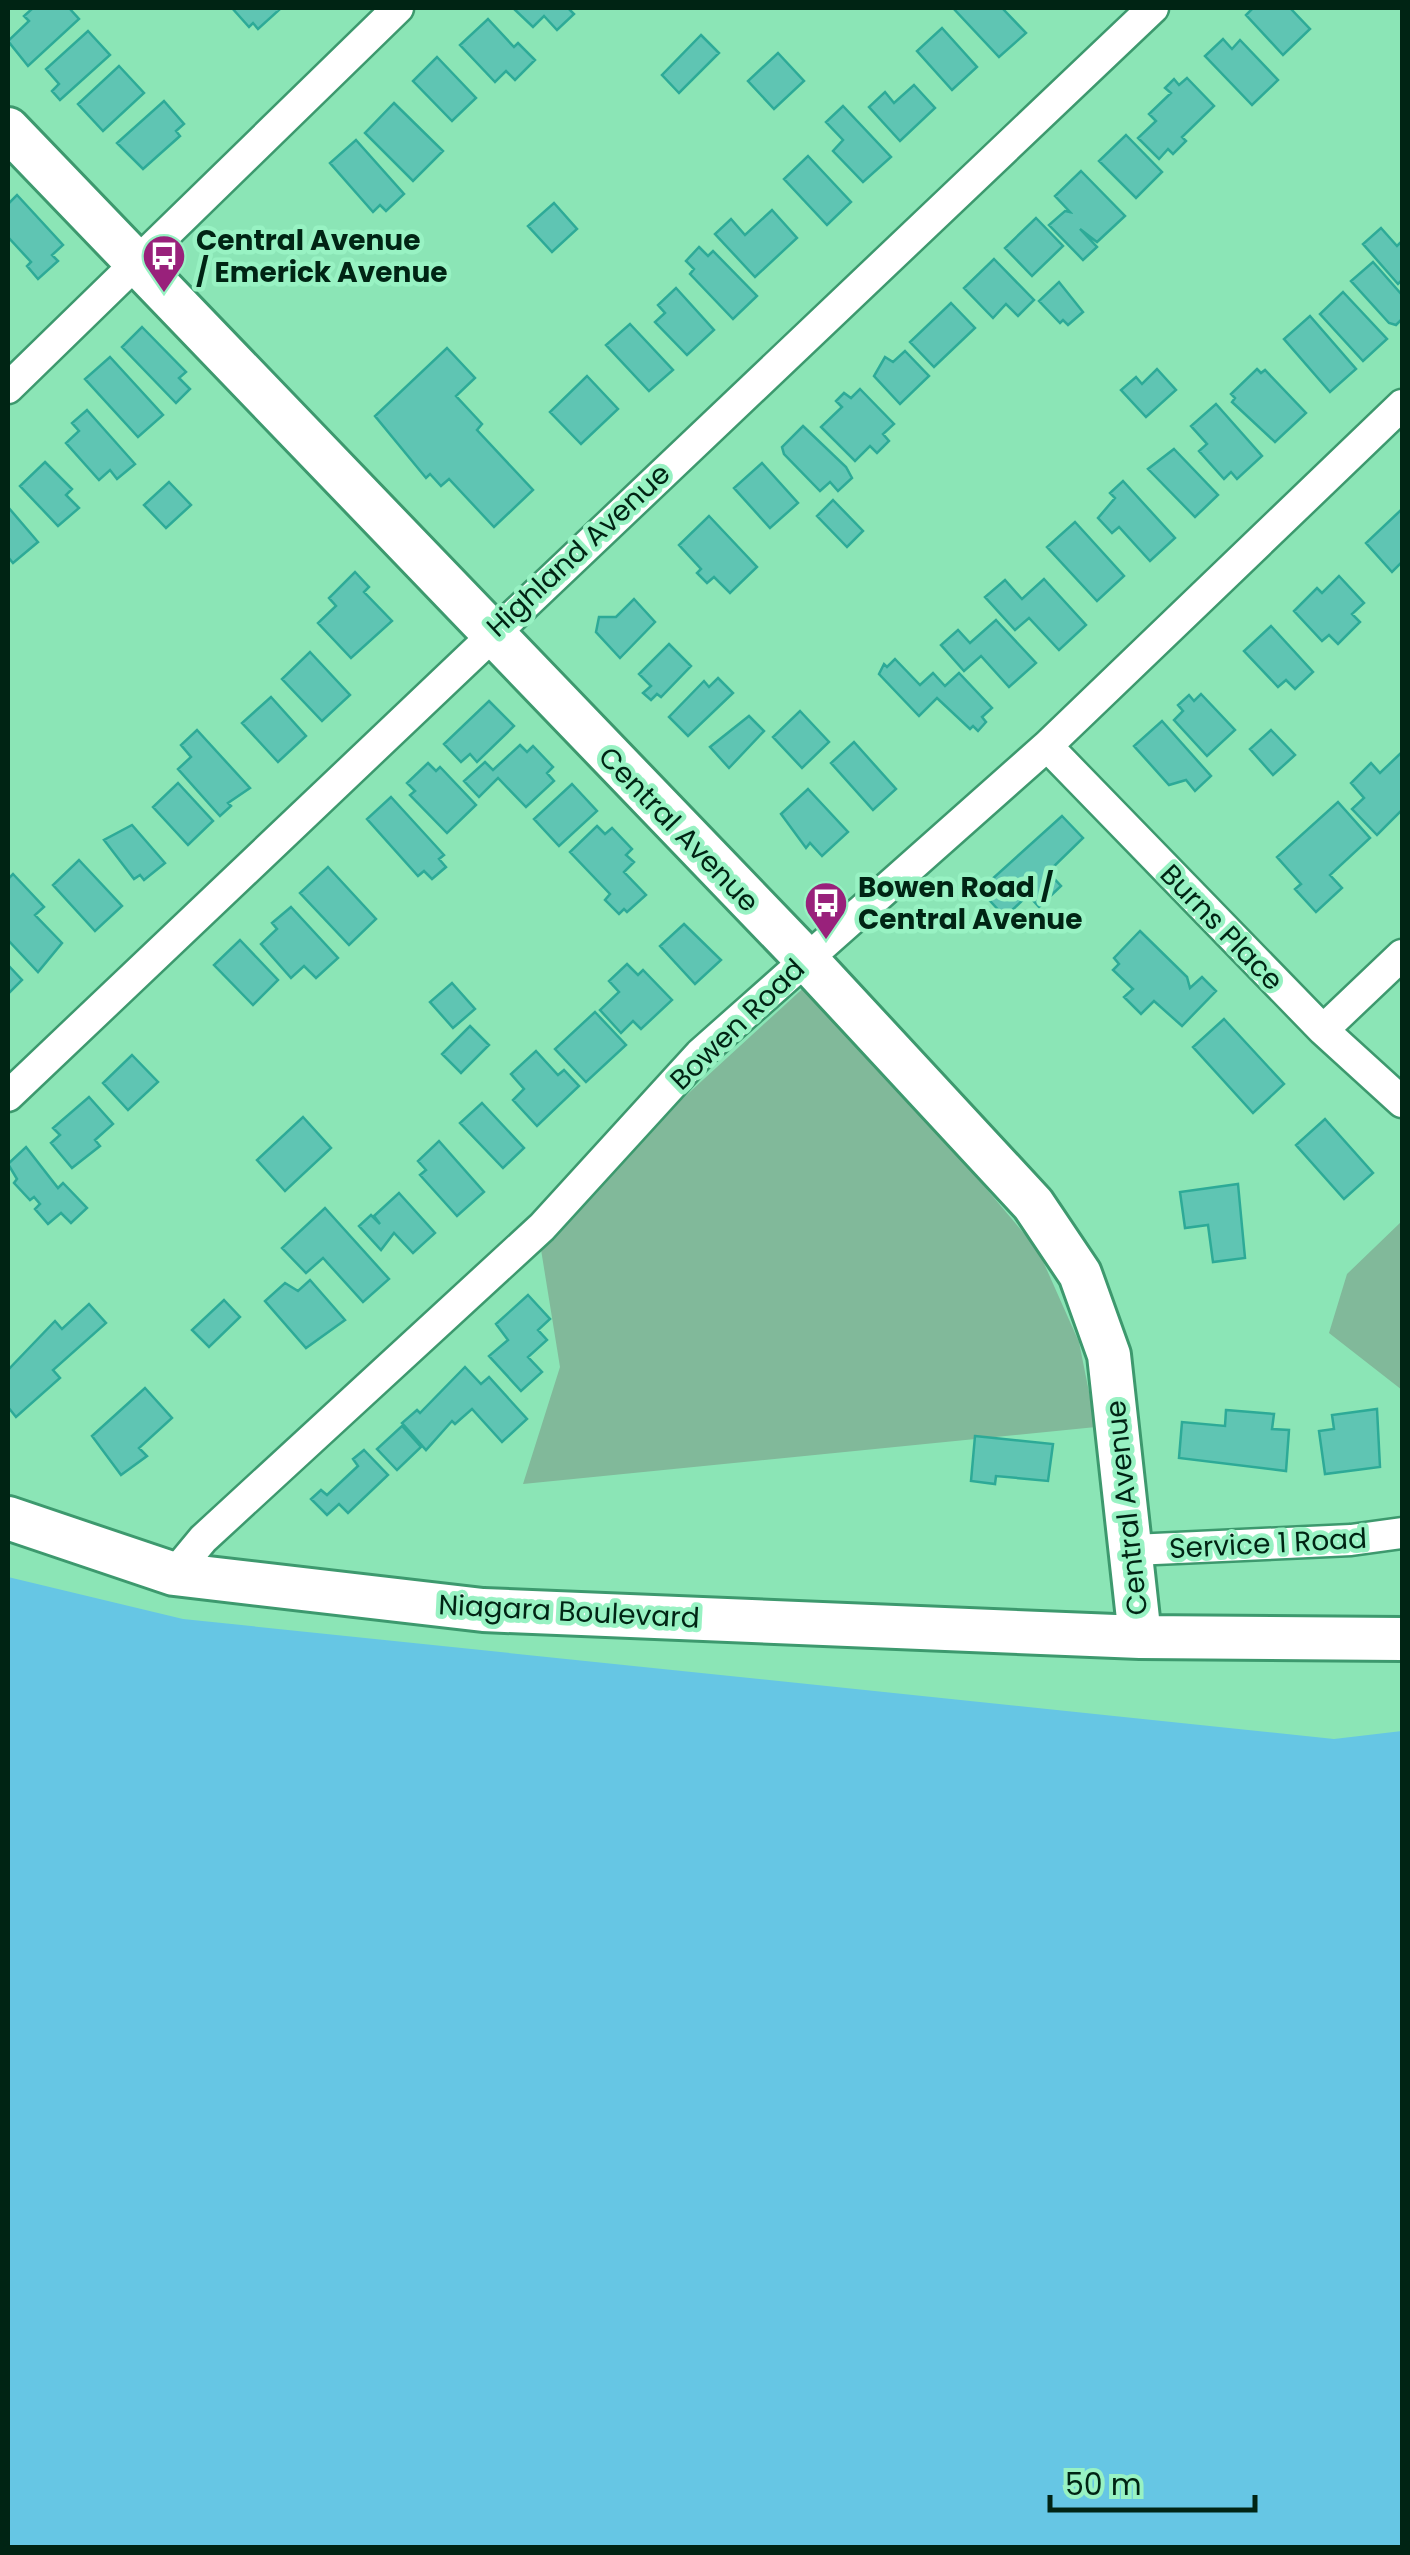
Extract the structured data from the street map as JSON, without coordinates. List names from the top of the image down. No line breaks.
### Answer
{"streets":{"main road":["Central Avenue","Niagara Boulevard"],"street":["Highland Avenue","Burns Place","Bowen Road","Service 1 Road"]},"crossings":[["Highland Avenue","Central Avenue"],["Central Avenue","Bowen Road"],["Central Avenue","Service 1 Road"],["Central Avenue","Niagara Boulevard"],["Burns Place","Bowen Road"],["Bowen Road","Niagara Boulevard"]],"places":{"bus stop":["Central Avenue / Emerick Avenue","Bowen Road / Central Avenue"]},"scale_bar":"50 m"}
